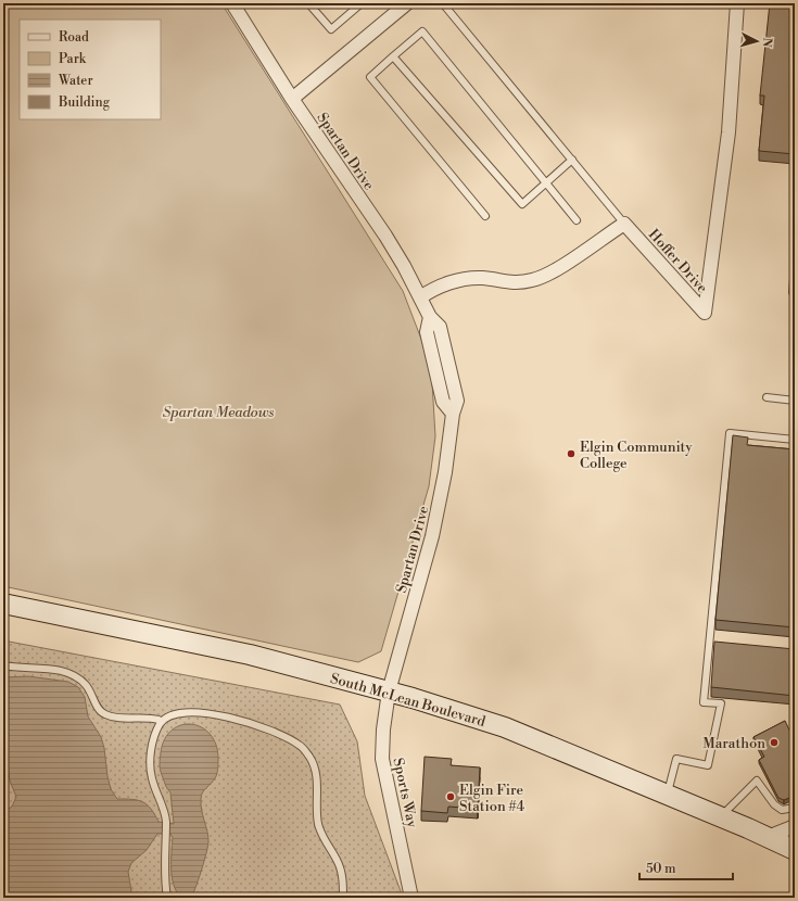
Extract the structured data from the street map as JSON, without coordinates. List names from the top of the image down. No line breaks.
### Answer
{"streets":{"main road":["South McLean Boulevard"],"street":["Spartan Drive","Hoffer Drive","Sports Way"]},"crossings":[["Spartan Drive","South McLean Boulevard"],["Spartan Drive","Sports Way"],["South McLean Boulevard","Sports Way"]],"parks":["Spartan Meadows"],"places":["Elgin Community College","Marathon","Elgin Fire Station #4"],"legend":["Road","Park","Water","Building"],"scale_bar":"50 m","north":"right"}
